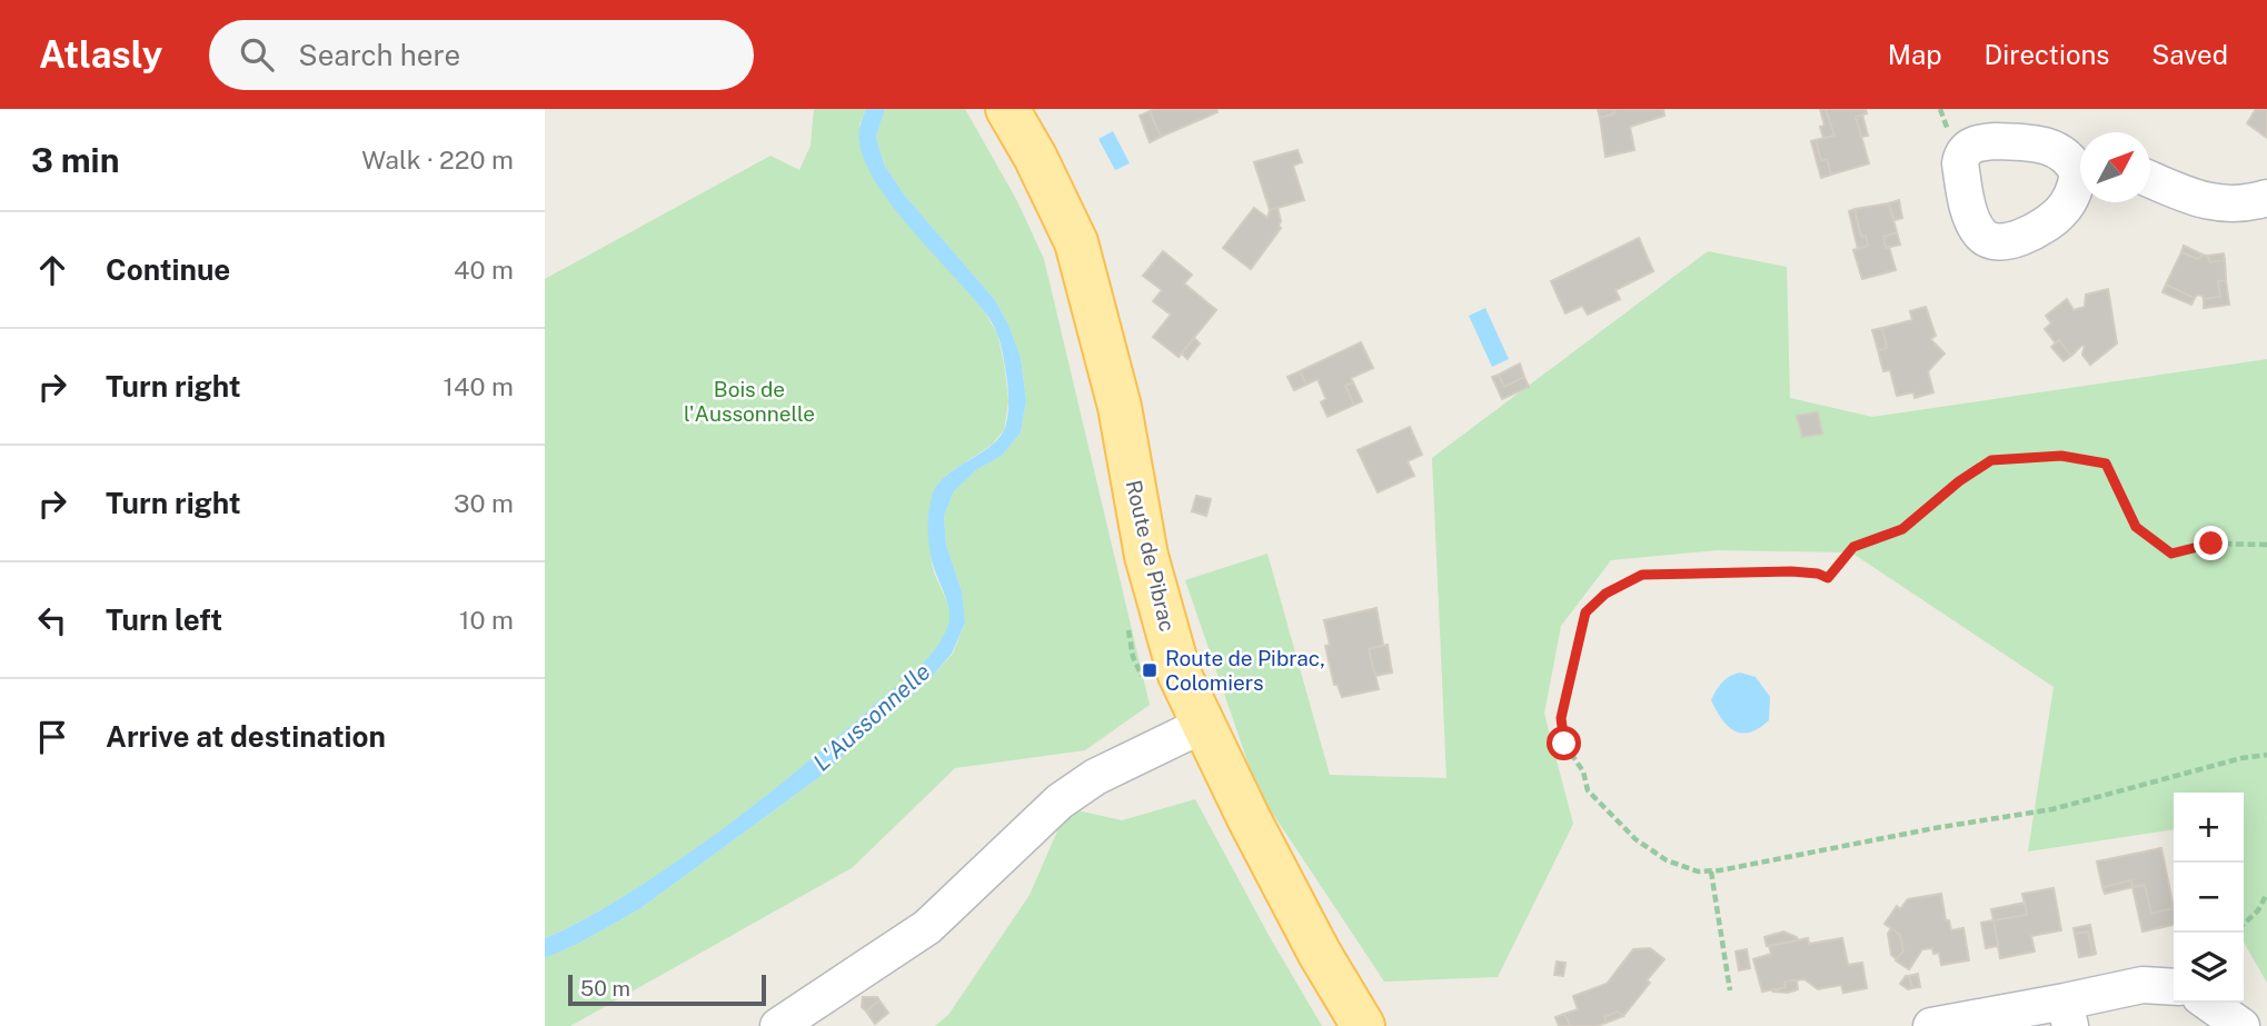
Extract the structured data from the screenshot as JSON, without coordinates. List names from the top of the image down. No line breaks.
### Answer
{"streets":{"main road":["Route de Pibrac"]},"water":["L'Aussonnelle"],"parks":["Bois de l'Aussonnelle"],"places":{"transit":["Route de Pibrac, Colomiers"]},"scale_bar":"50 m","north":"top right","page":{"header":"Atlasly","search":"Search here","nav":["Map","Directions","Saved"],"heading":["3 min","Walk · 220 m"],"list":[["Continue","40 m"],["Turn right","140 m"],["Turn right","30 m"],["Turn left","10 m"],"Arrive at destination"],"map_buttons":["+","−"],"scale":"50 m"}}
